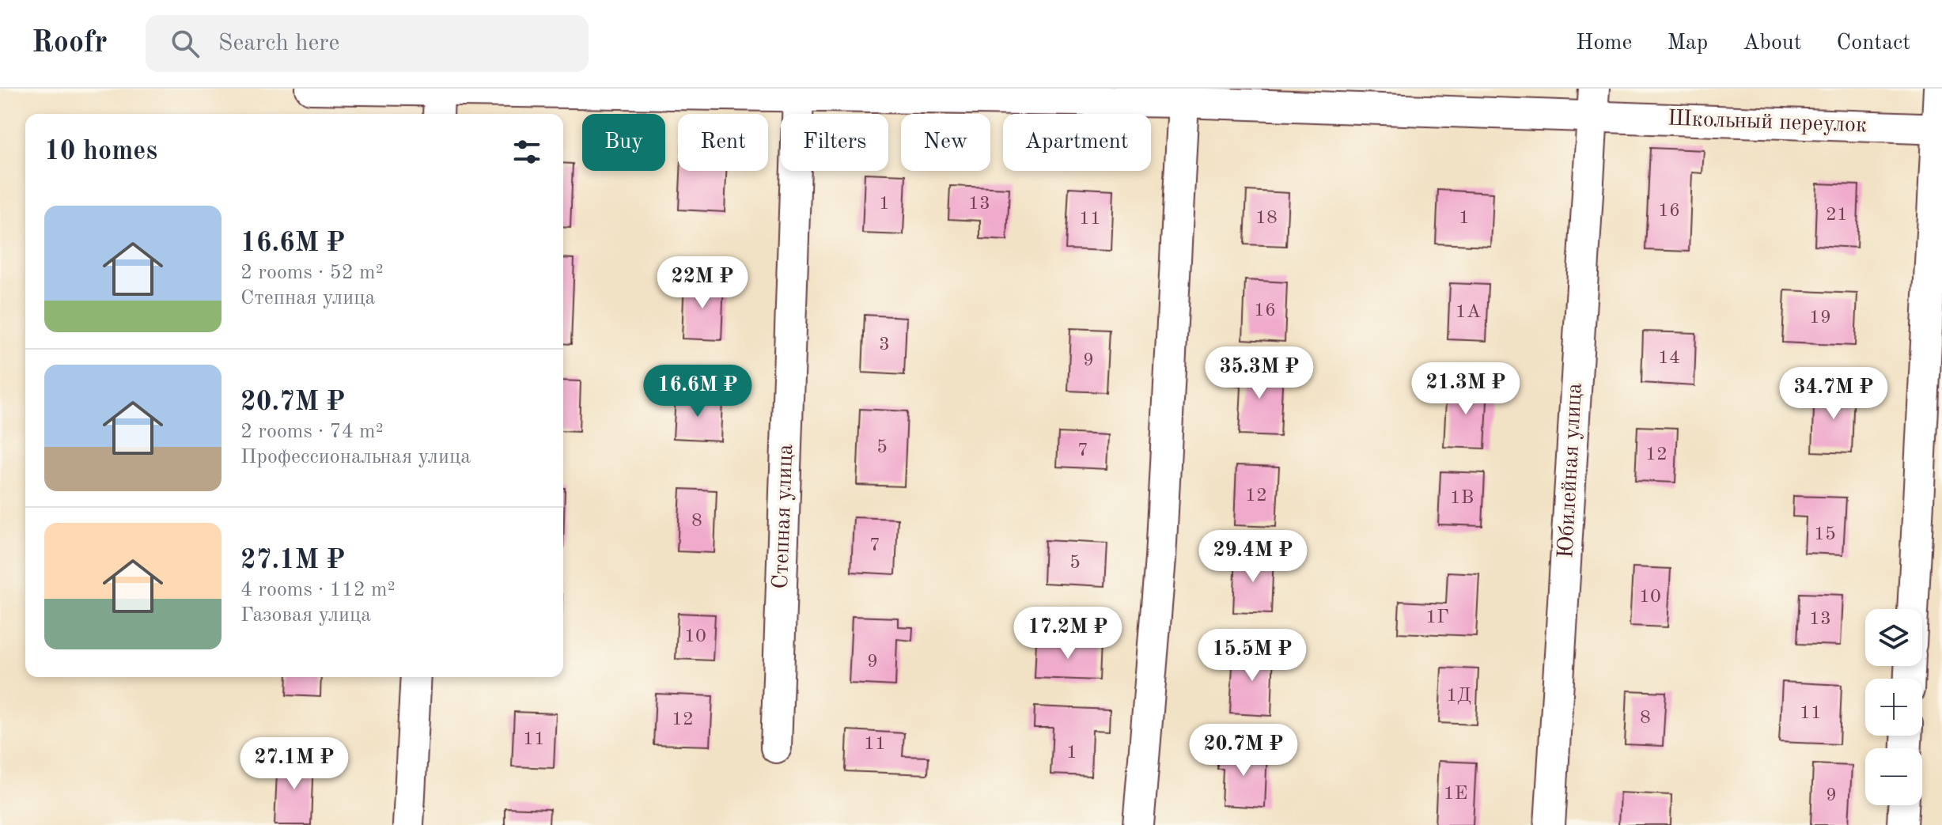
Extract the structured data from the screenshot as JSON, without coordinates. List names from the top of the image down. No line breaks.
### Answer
{"streets":{"street":["Школьный переулок","Юбилейная улица","Степная улица"]},"crossings":[["Школьный переулок","Юбилейная улица"]],"house_numbers":["1","13","16","21","18","1","11","16","1А","19","3","14","9","5","7","12","12","1В","8","15","7","5","10","1Г","13","10","9","1Д","11","8","12","11","11","1","1Е","9"],"page":{"header":"Roofr","search":"Search here","nav":["Home","Map","About","Contact"],"chip":["Buy","Rent","Filters","New","Apartment"],"heading":"10 homes","list":[{"name":"16.6M ₽","note":"2 rooms · 52 m² · Степная улица"},{"name":"20.7M ₽","note":"2 rooms · 74 m² · Профессиональная улица"},{"name":"27.1M ₽","note":"4 rooms · 112 m² · Газовая улица"}],"price":["22M ₽","35.3M ₽","21.3M ₽","16.6M ₽","34.7M ₽","29.4M ₽","17.2M ₽","15.5M ₽","20.7M ₽","27.1M ₽"],"map_buttons":["+","−"]}}
